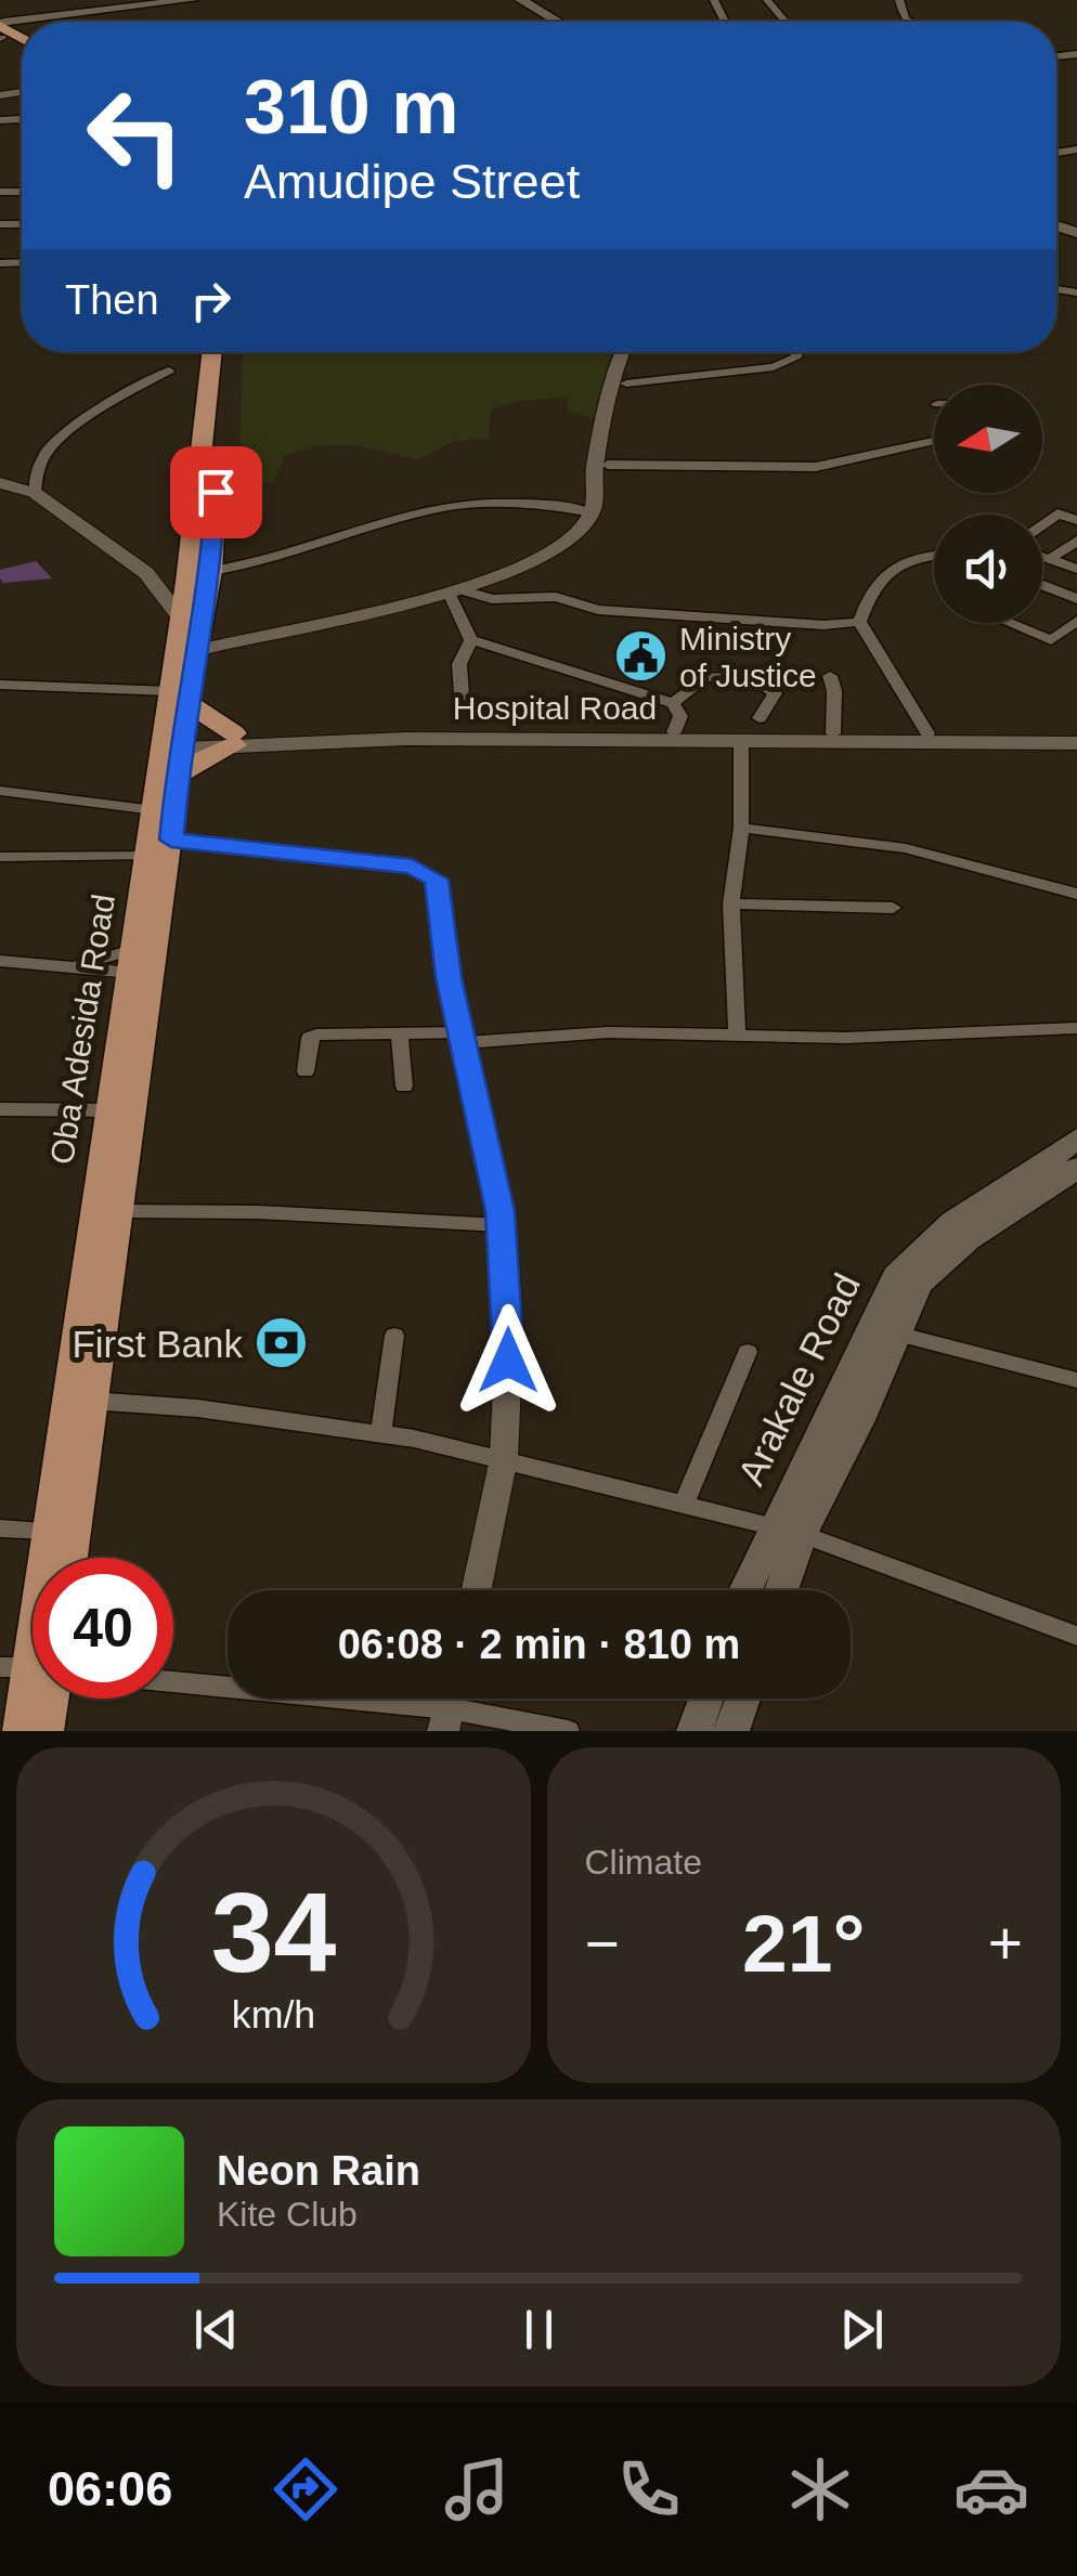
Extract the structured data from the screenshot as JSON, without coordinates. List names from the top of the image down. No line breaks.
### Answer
{"streets":{"main road":["Oba Adesida Road","Arakale Road"],"street":["Hospital Road"]},"crossings":[["Hospital Road","Oba Adesida Road"]],"places":{"public building":["Ministry of Justice"],"bank":["First Bank"]},"north":"left","page":{"turn":["310 m","Amudipe Street"],"then":"Then","limit":"40","trip":"06:08 · 2 min · 810 m","tile":"Climate","heat":["−","21°","+"],"song":["Neon Rain","Kite Club"],"tabs":"06:06","gauge":["34","km/h"]}}
